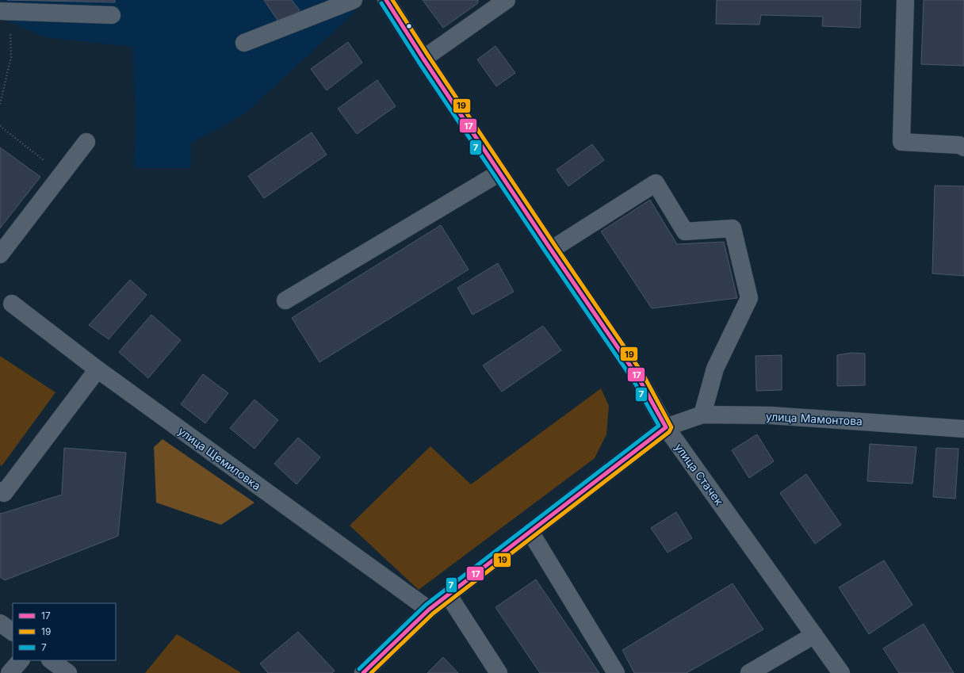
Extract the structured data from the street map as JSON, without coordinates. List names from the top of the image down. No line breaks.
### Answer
{"streets":{"street":["улица Мамонтова","улица Щемиловка","улица Стачек"]},"crossings":[["улица Мамонтова","улица Щемиловка"],["улица Мамонтова","улица Стачек"]],"lines":["transit line 17","transit line 19","transit line 7"],"legend":["17","19","7"]}
